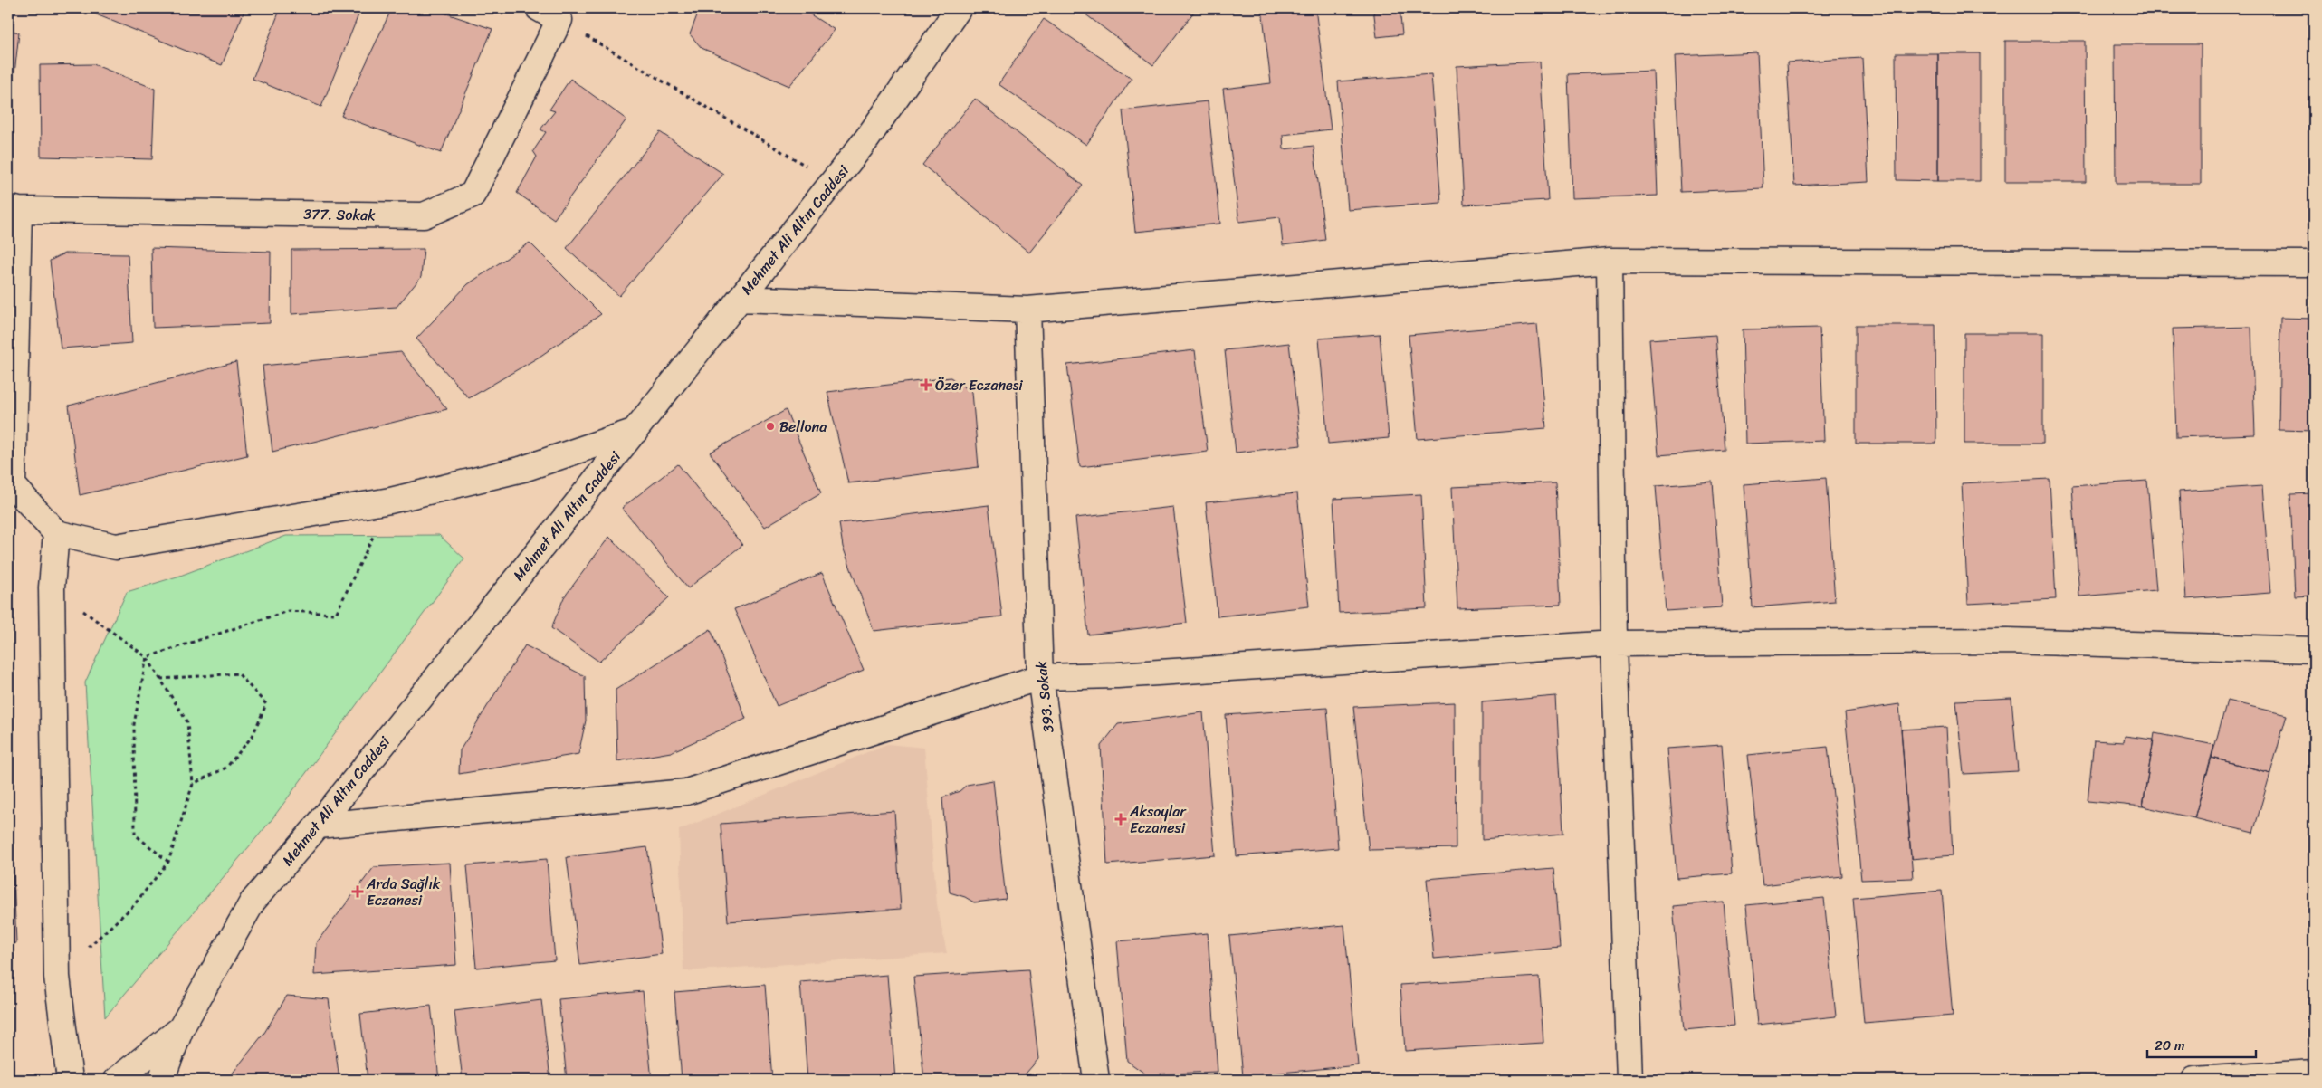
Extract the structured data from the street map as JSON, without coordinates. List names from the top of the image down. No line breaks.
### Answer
{"streets":{"street":["377. Sokak","Mehmet Ali Altın Caddesi","393. Sokak"]},"places":{"health":["Özer Eczanesi","Aksoylar Eczanesi","Arda Sağlık Eczanesi"],"other":["Bellona"]},"scale_bar":"20 m"}
